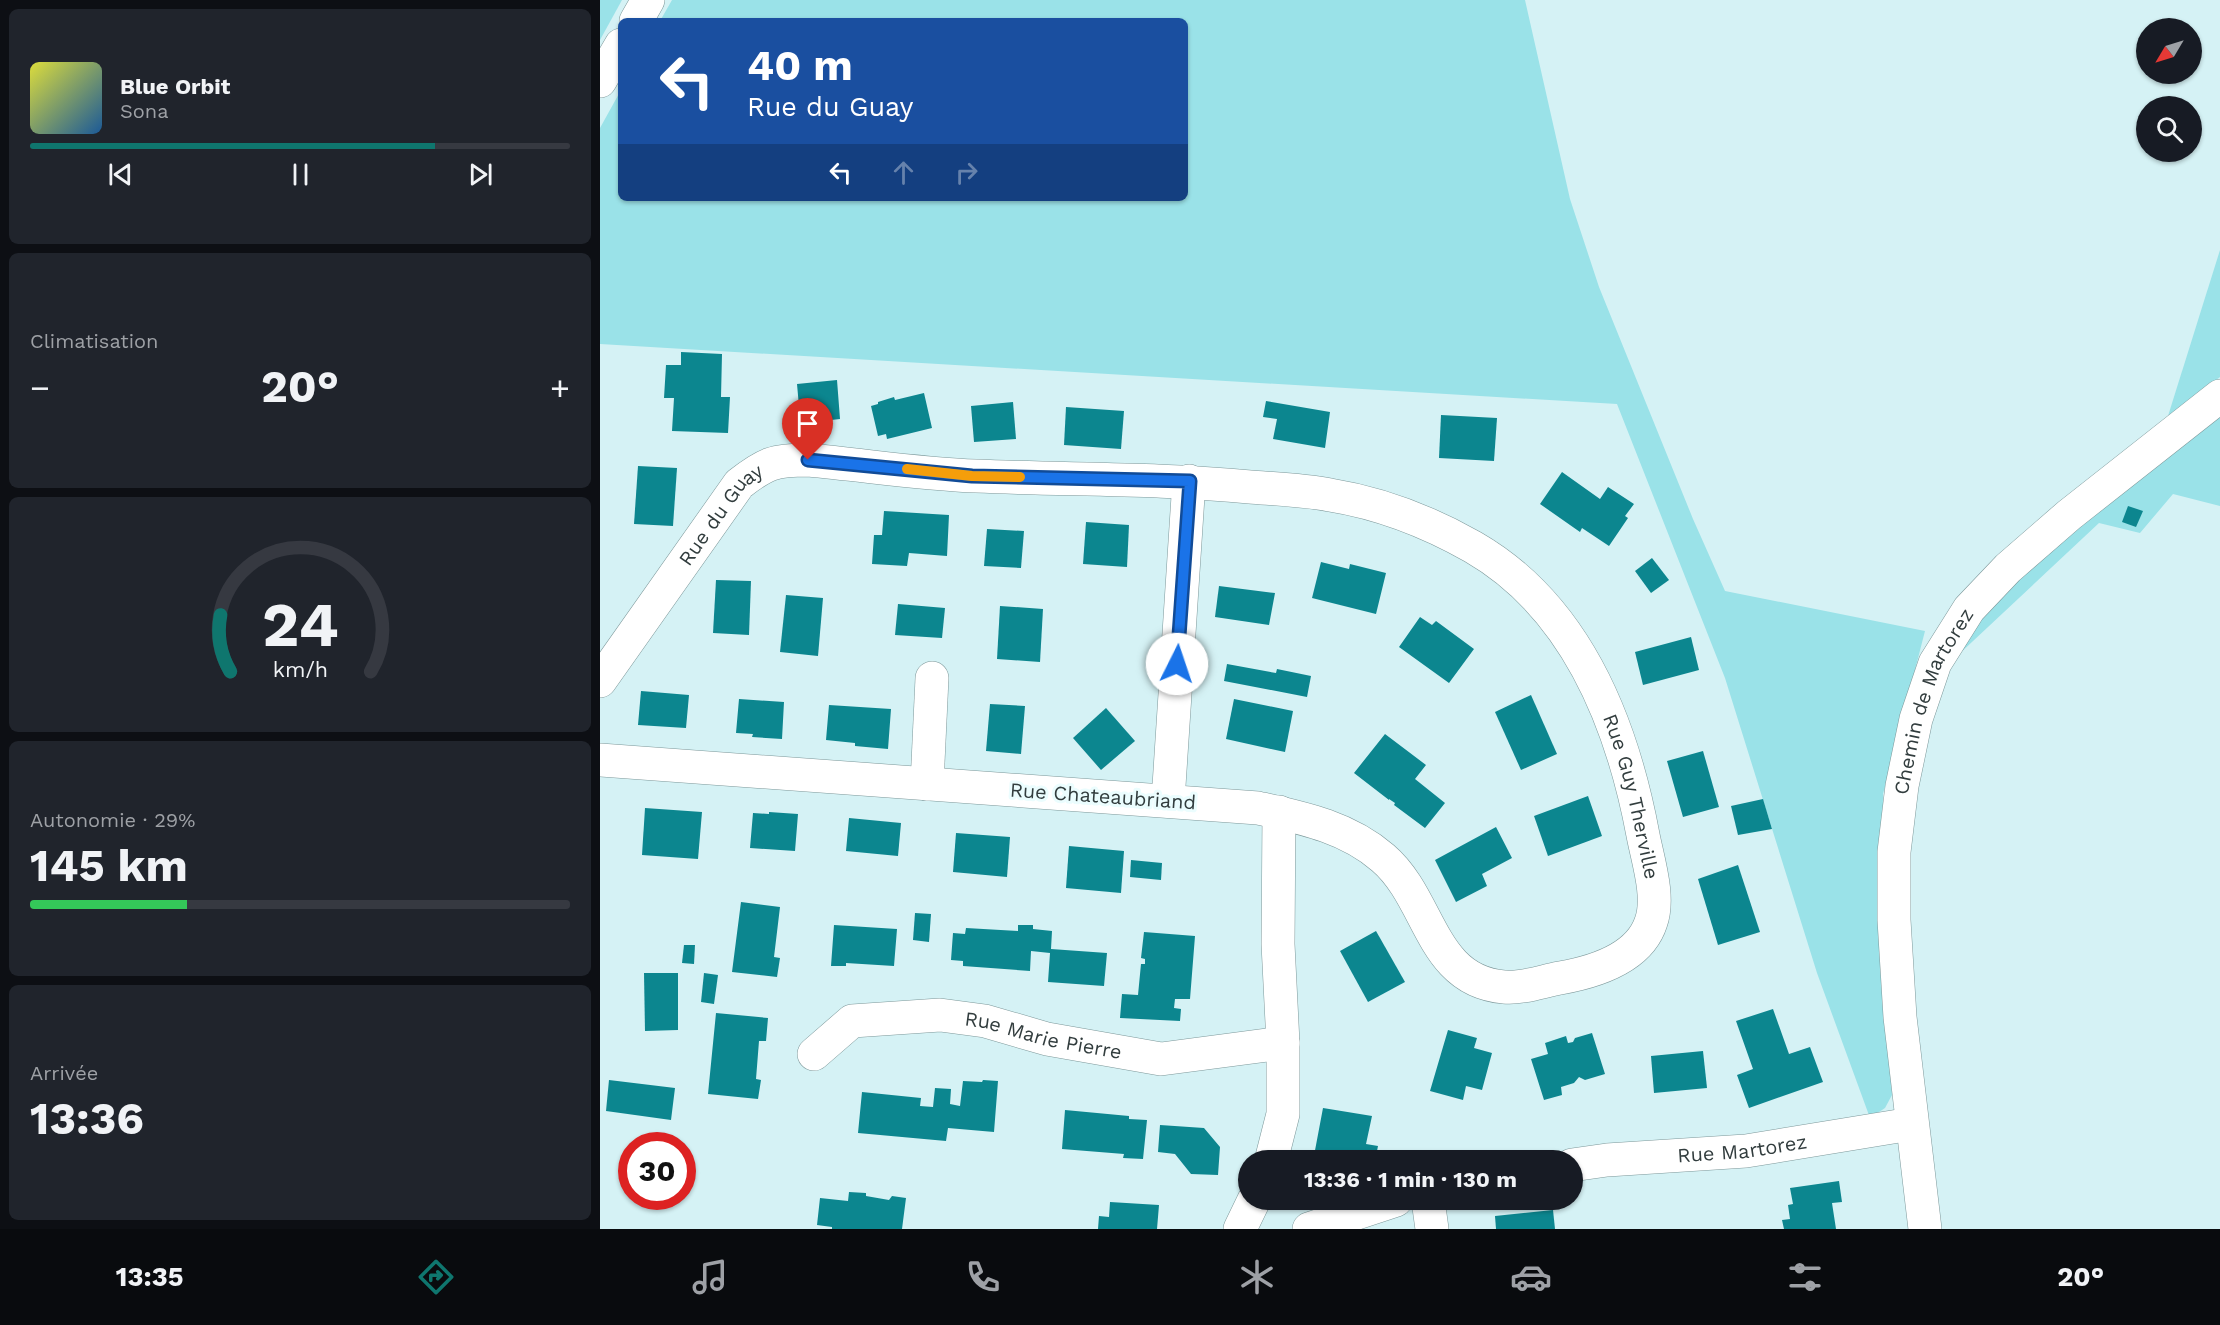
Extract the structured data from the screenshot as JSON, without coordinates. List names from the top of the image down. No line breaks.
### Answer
{"streets":{"street":["Rue du Guay","Chemin de Martorez","Rue Chateaubriand","Rue Guy Therville","Rue Marie Pierre","Rue Martorez"]},"crossings":[["Rue du Guay","Rue Guy Therville"],["Chemin de Martorez","Rue Martorez"],["Rue Chateaubriand","Rue Guy Therville"]],"north":"bottom left","page":{"turn":["40 m","Rue du Guay"],"song":["Blue Orbit","Sona"],"tile":["Climatisation",["Autonomie · 29%","145 km"],["Arrivée","13:36"]],"heat":["−","20°","+"],"limit":"30","trip":"13:36 · 1 min · 130 m","tabs":["13:35","20°"],"gauge":["24","km/h"]}}
